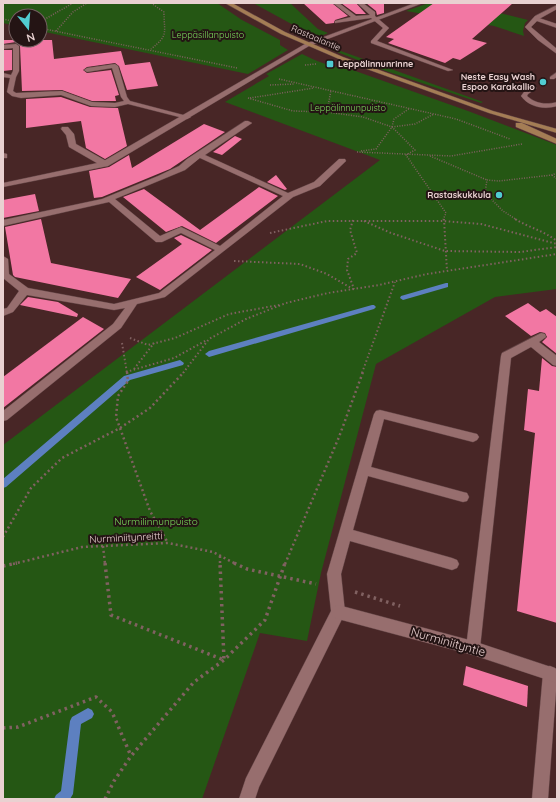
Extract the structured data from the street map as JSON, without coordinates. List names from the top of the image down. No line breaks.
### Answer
{"streets":{"main road":["Rastaalantie"],"street":["Nurminiityntie"],"path":["Nurminiitynreitti"]},"parks":["Leppäsillanpuisto","Leppälinnunpuisto","Nurmilinnunpuisto"],"places":{"transit":["Leppälinnunrinne"],"other":["Neste Easy Wash Espoo Karakallio","Rastaskukkula"]},"north":"bottom"}
